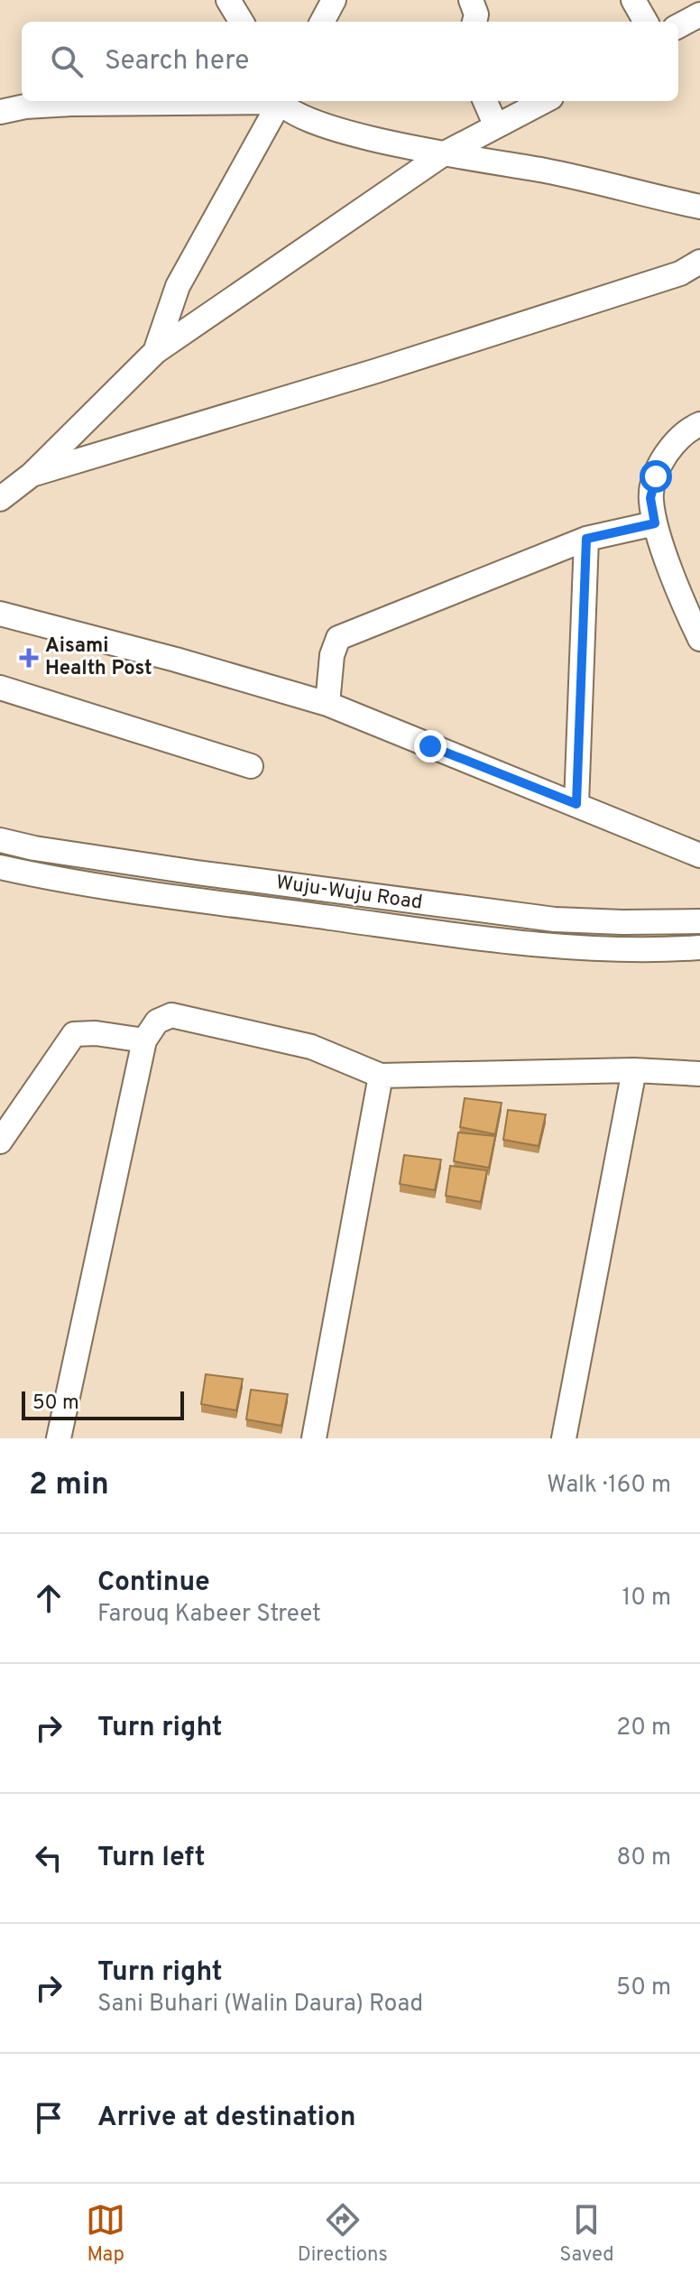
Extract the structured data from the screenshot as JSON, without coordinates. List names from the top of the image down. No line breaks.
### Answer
{"streets":{"street":["Wuju-Wuju Road"]},"places":{"health":["Aisami Health Post"]},"scale_bar":"50 m","page":{"search":"Search here","scale":"50 m","heading":["2 min","Walk · 160 m"],"list":[["Continue","Farouq Kabeer Street","10 m"],["Turn right","20 m"],["Turn left","80 m"],["Turn right","Sani Buhari (Walin Daura) Road","50 m"],"Arrive at destination"],"nav":["Map","Directions","Saved"]}}
